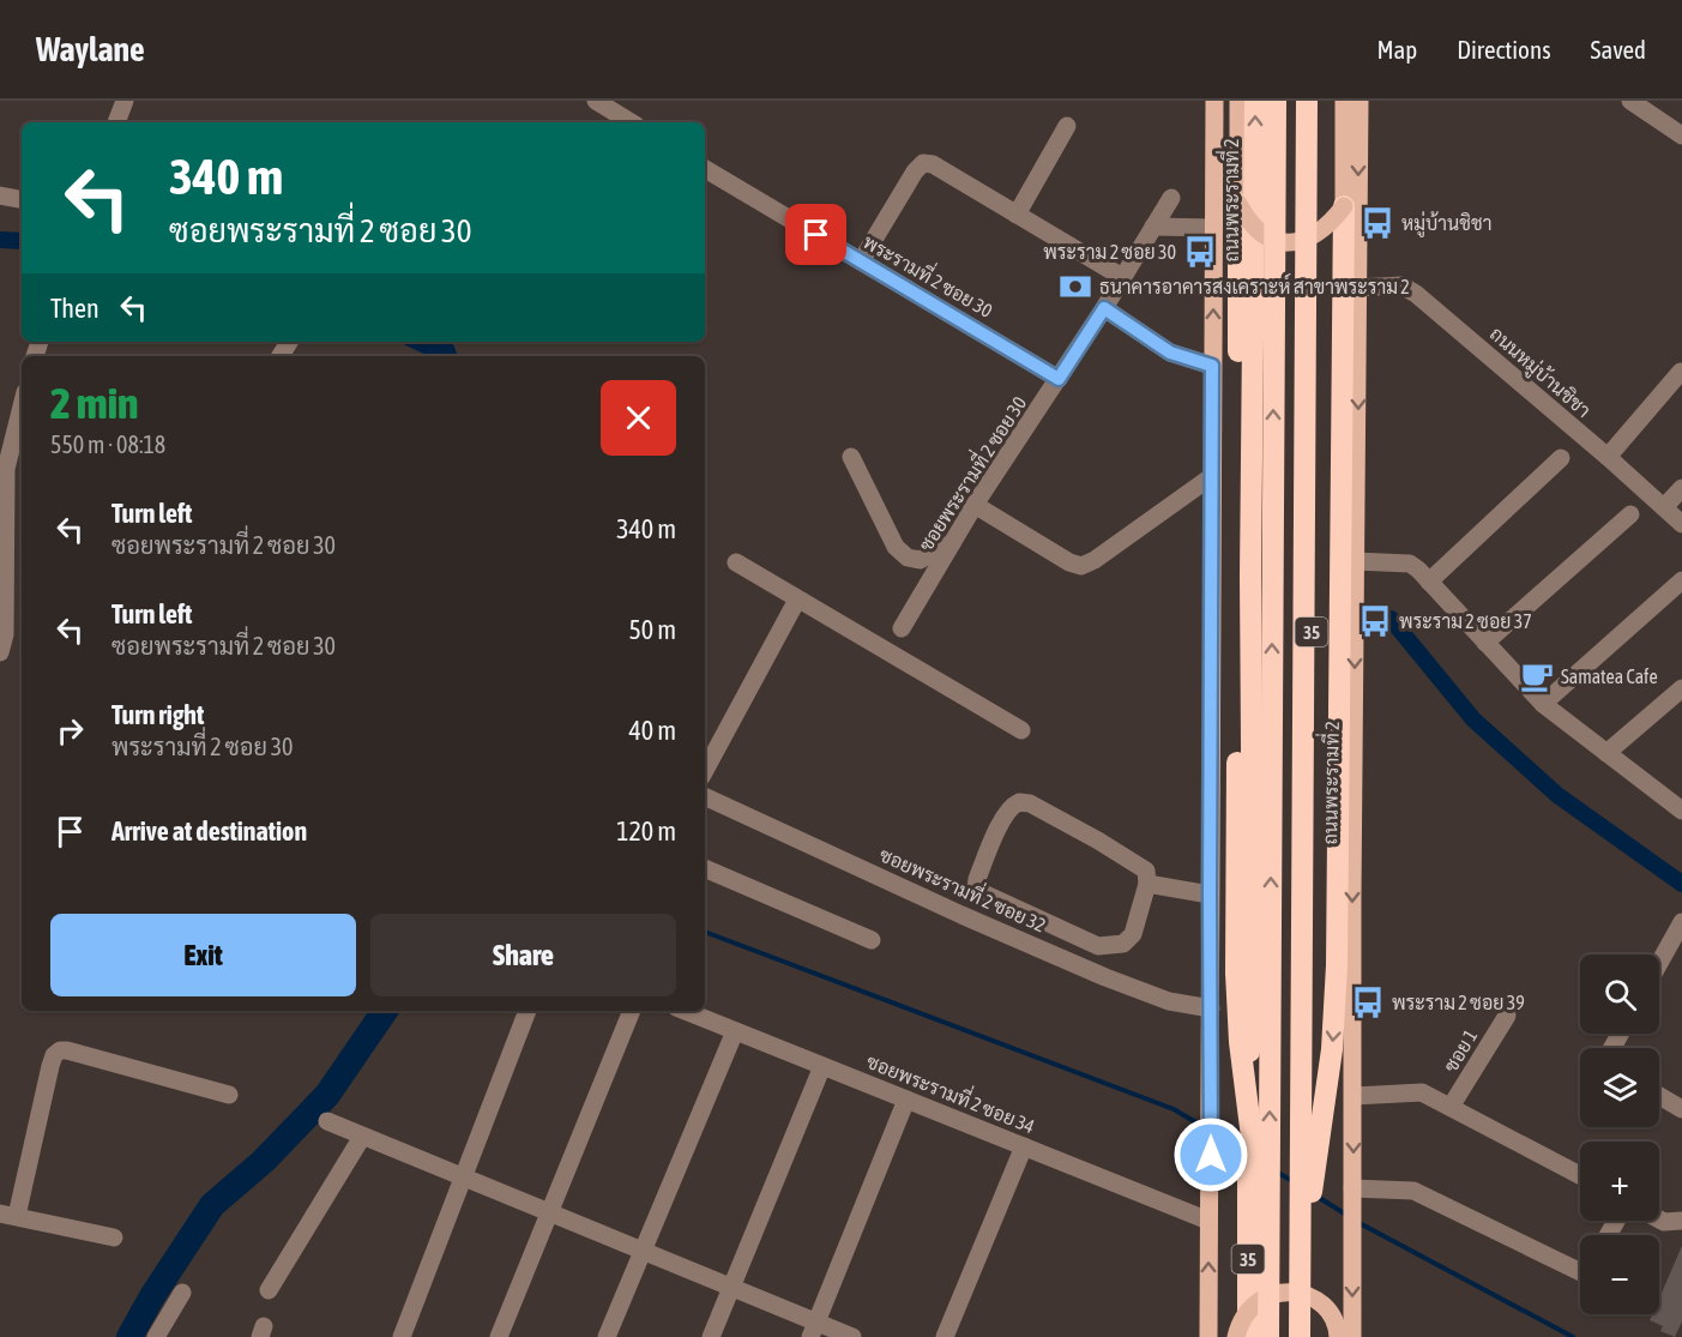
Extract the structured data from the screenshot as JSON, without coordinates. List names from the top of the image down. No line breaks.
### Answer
{"streets":{"highway":["ถนนพระรามที่ 2","35"],"street":["พระรามที่ 2 ซอย 30","ถนนหมู่บ้านชิชา","ซอยพระรามที่ 2 ซอย 30","ซอยพระรามที่ 2 ซอย 32","ซอย 1","ซอยพระรามที่ 2 ซอย 34"]},"crossings":[["ถนนพระรามที่ 2","ถนนหมู่บ้านชิชา"],["ถนนพระรามที่ 2","ซอยพระรามที่ 2 ซอย 32"],["ถนนพระรามที่ 2","ซอยพระรามที่ 2 ซอย 34"],["พระรามที่ 2 ซอย 30","ซอยพระรามที่ 2 ซอย 30"]],"places":{"bus stop":["หมู่บ้านชิชา","พระราม 2 ซอย 30","พระราม 2 ซอย 37","พระราม 2 ซอย 39"],"bank":["ธนาคารอาคารสงเคราะห์ สาขาพระราม 2"],"cafe":["Samatea Cafe"]},"page":{"header":"Waylane","nav":["Map","Directions","Saved"],"turn":["340 m","ซอยพระรามที่ 2 ซอย 30"],"then":"Then","heading":["2 min","550 m · 08:18"],"list":[{"name":"Turn left","note":"ซอยพระรามที่ 2 ซอย 30","value":"340 m"},{"name":"Turn left","note":"ซอยพระรามที่ 2 ซอย 30","value":"50 m"},{"name":"Turn right","note":"พระรามที่ 2 ซอย 30","value":"40 m"},{"name":"Arrive at destination","value":"120 m"}],"buttons":["Exit","Share"],"map_buttons":["+","−"]}}
